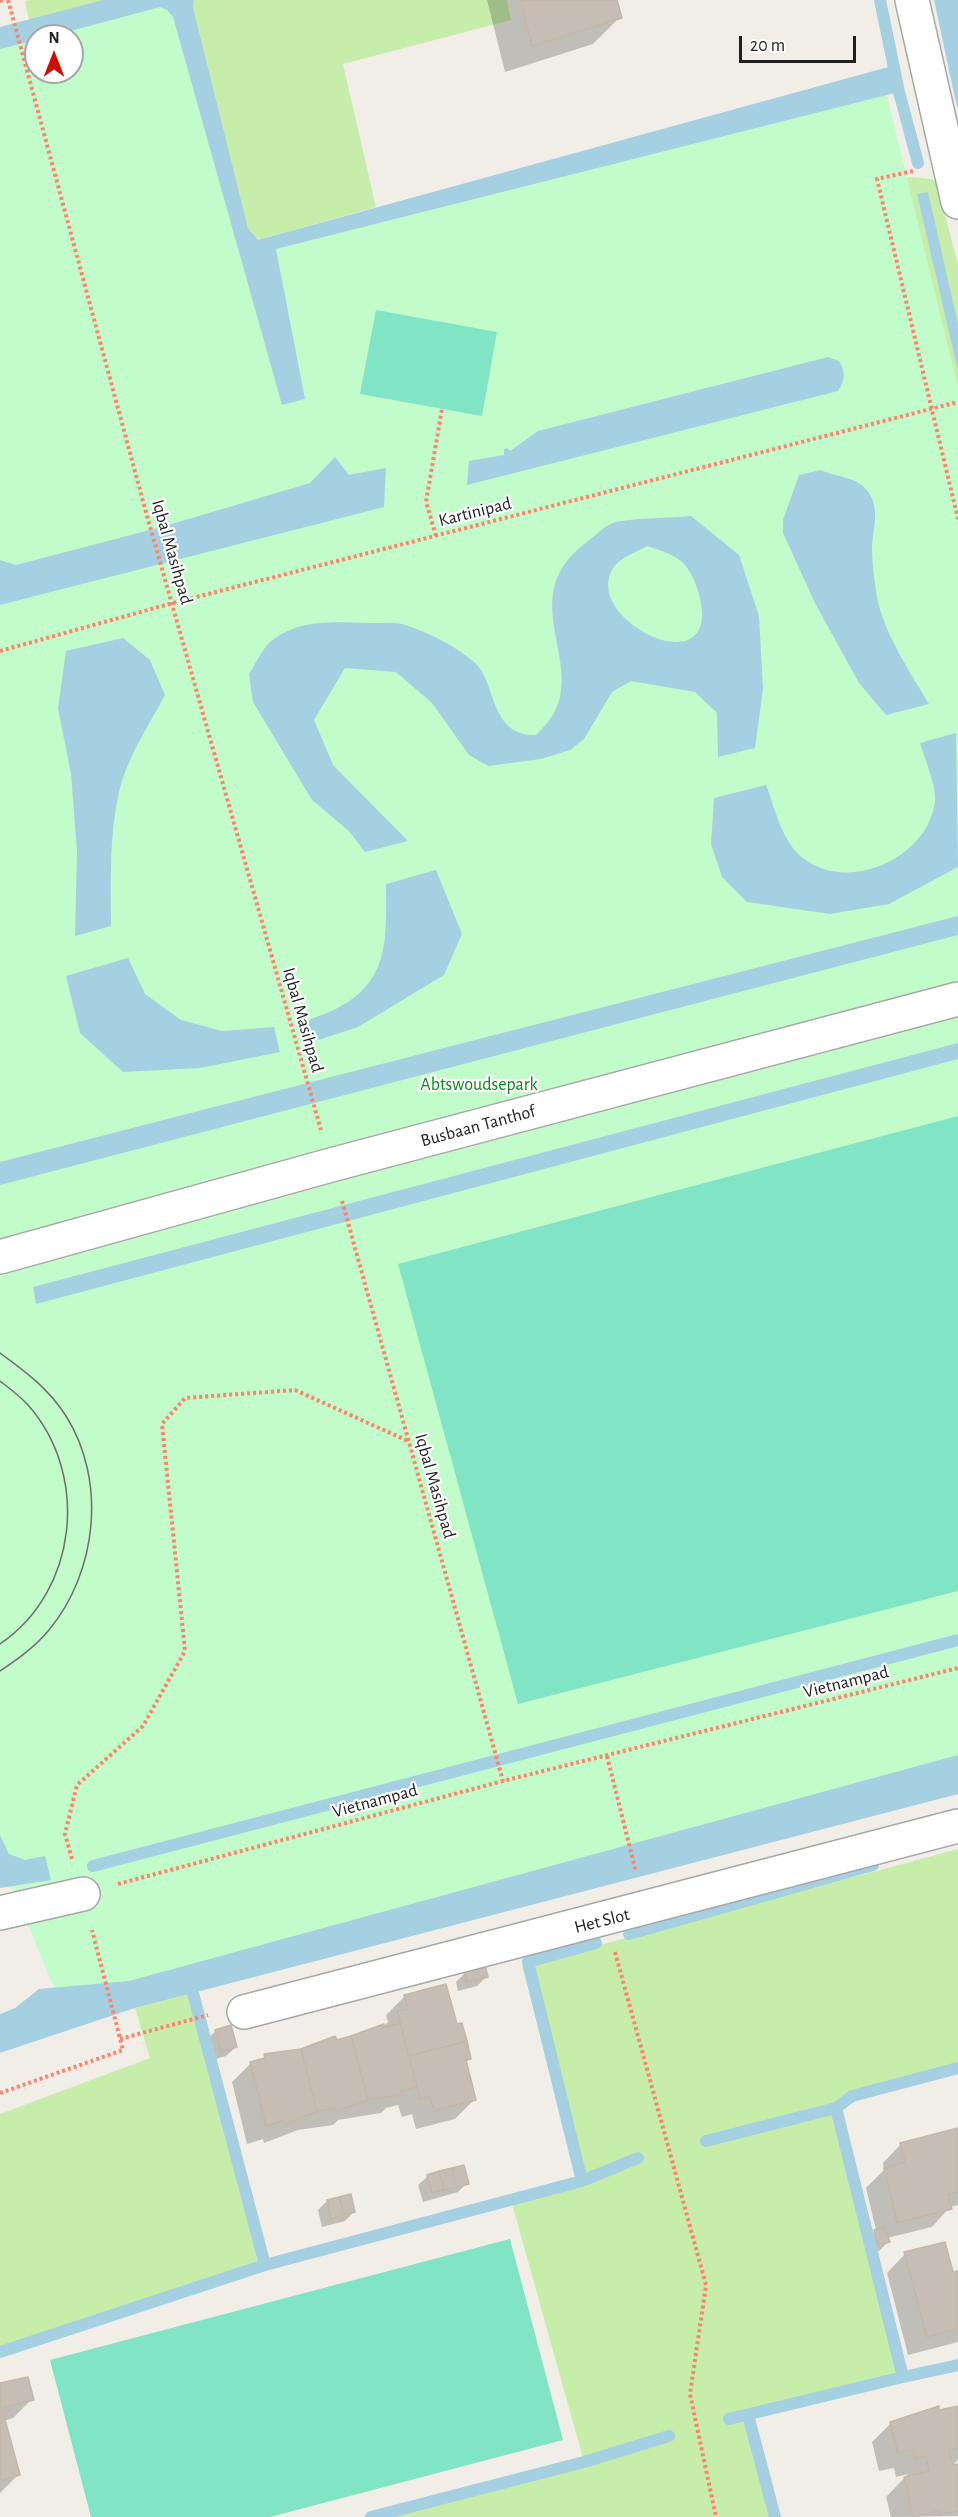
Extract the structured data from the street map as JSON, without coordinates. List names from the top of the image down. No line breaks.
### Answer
{"streets":{"street":["Busbaan Tanthof","Het Slot"],"path":["Kartinipad","Iqbal Masihpad","Vietnampad"]},"crossings":[["Kartinipad","Iqbal Masihpad"],["Iqbal Masihpad","Vietnampad"]],"parks":["Abtswoudsepark"],"scale_bar":"20 m","north":"top"}
